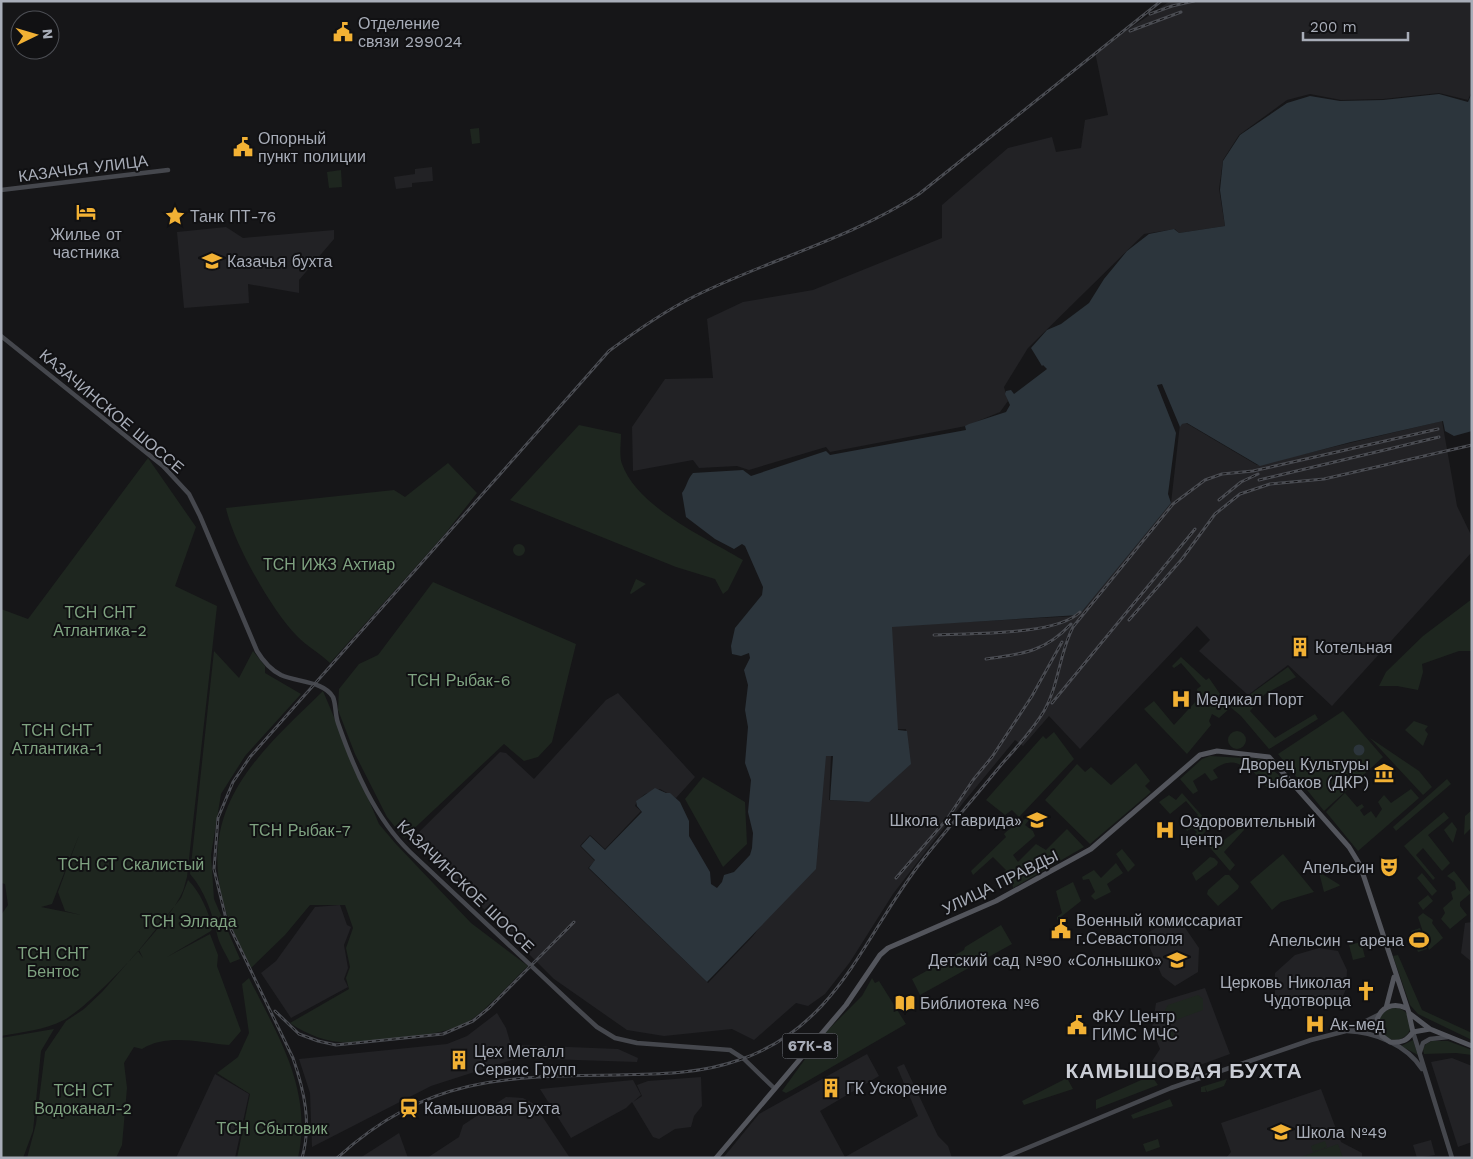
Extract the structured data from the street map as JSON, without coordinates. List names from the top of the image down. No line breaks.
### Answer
{"streets":{"main road":["КАЗАЧЬЯ УЛИЦА","КАЗАЧИНСКОЕ ШОССЕ","УЛИЦА ПРАВДЫ","67К-8"]},"crossings":[["КАЗАЧИНСКОЕ ШОССЕ","УЛИЦА ПРАВДЫ"],["КАЗАЧИНСКОЕ ШОССЕ","67К-8"],["УЛИЦА ПРАВДЫ","67К-8"]],"districts":["КАМЫШОВАЯ БУХТА"],"parks":["ТСН ИЖЗ Ахтиар","ТСН СНТ Атлантика-2","ТСН Рыбак-6","ТСН СНТ Атлантика-1","ТСН Рыбак-7","ТСН СТ Скалистый","ТСН Эллада","ТСН СНТ Бентос","ТСН СТ Водоканал-2","ТСН Сбытовик"],"places":{"public building":["Отделение связи 299024","Опорный пункт полиции","Военный комиссариат г.Севастополя","ФКУ Центр ГИМС МЧС"],"hotel":["Жилье от частника"],"place":["Танк ПТ-76"],"school or university":["Казачья бухта","Школа «Таврида»","Детский сад №90 «Солнышко»","Школа №49"],"building":["Котельная","Цех Металл Сервис Групп","ГК Ускорение"],"hospital":["Медикал Порт","Оздоровительный центр","Ак-мед"],"museum":["Дворец Культуры Рыбаков (ДКР)"],"theatre":["Апельсин"],"sports":["Апельсин - арена"],"church":["Церковь Николая Чудотворца"],"library":["Библиотека №6"],"station":["Камышовая Бухта"]},"scale_bar":"200 m","north":"right"}
